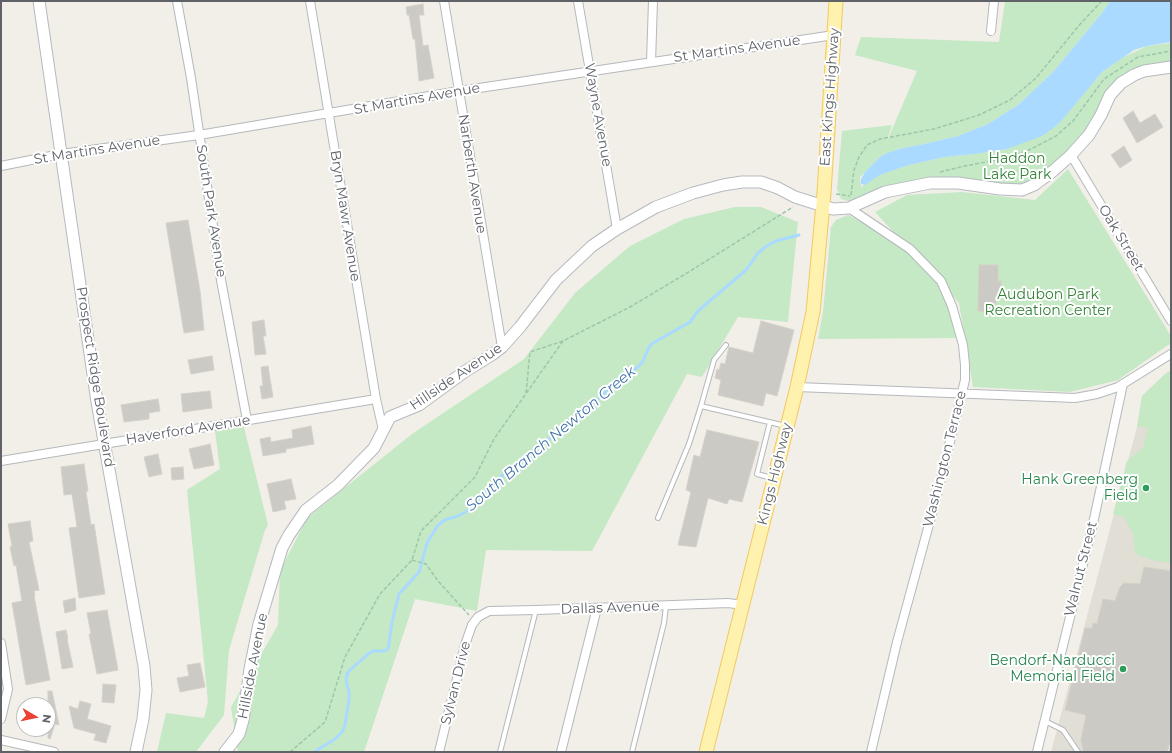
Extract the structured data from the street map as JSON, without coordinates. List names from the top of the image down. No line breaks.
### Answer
{"streets":{"main road":["East Kings Highway","Kings Highway"],"street":["St Martins Avenue","Wayne Avenue","Narberth Avenue","South Park Avenue","Bryn Mawr Avenue","Oak Street","Prospect Ridge Boulevard","Hillside Avenue","Haverford Avenue","Washington Terrace","Walnut Street","Dallas Avenue","Sylvan Drive"]},"crossings":[["St Martins Avenue","East Kings Highway"],["St Martins Avenue","Wayne Avenue"],["St Martins Avenue","Narberth Avenue"],["St Martins Avenue","South Park Avenue"],["St Martins Avenue","Bryn Mawr Avenue"],["St Martins Avenue","Prospect Ridge Boulevard"],["East Kings Highway","Hillside Avenue"],["East Kings Highway","Kings Highway"],["Wayne Avenue","Hillside Avenue"],["Narberth Avenue","Hillside Avenue"],["South Park Avenue","Haverford Avenue"],["Bryn Mawr Avenue","Hillside Avenue"],["Bryn Mawr Avenue","Haverford Avenue"],["Prospect Ridge Boulevard","Haverford Avenue"],["Hillside Avenue","Washington Terrace"],["Hillside Avenue","Kings Highway"],["Kings Highway","Dallas Avenue"],["Dallas Avenue","Sylvan Drive"]],"water":["South Branch Newton Creek"],"parks":["Haddon Lake Park","Audubon Park Recreation Center"],"places":["Hank Greenberg Field","Bendorf-Narducci Memorial Field"],"north":"right"}
